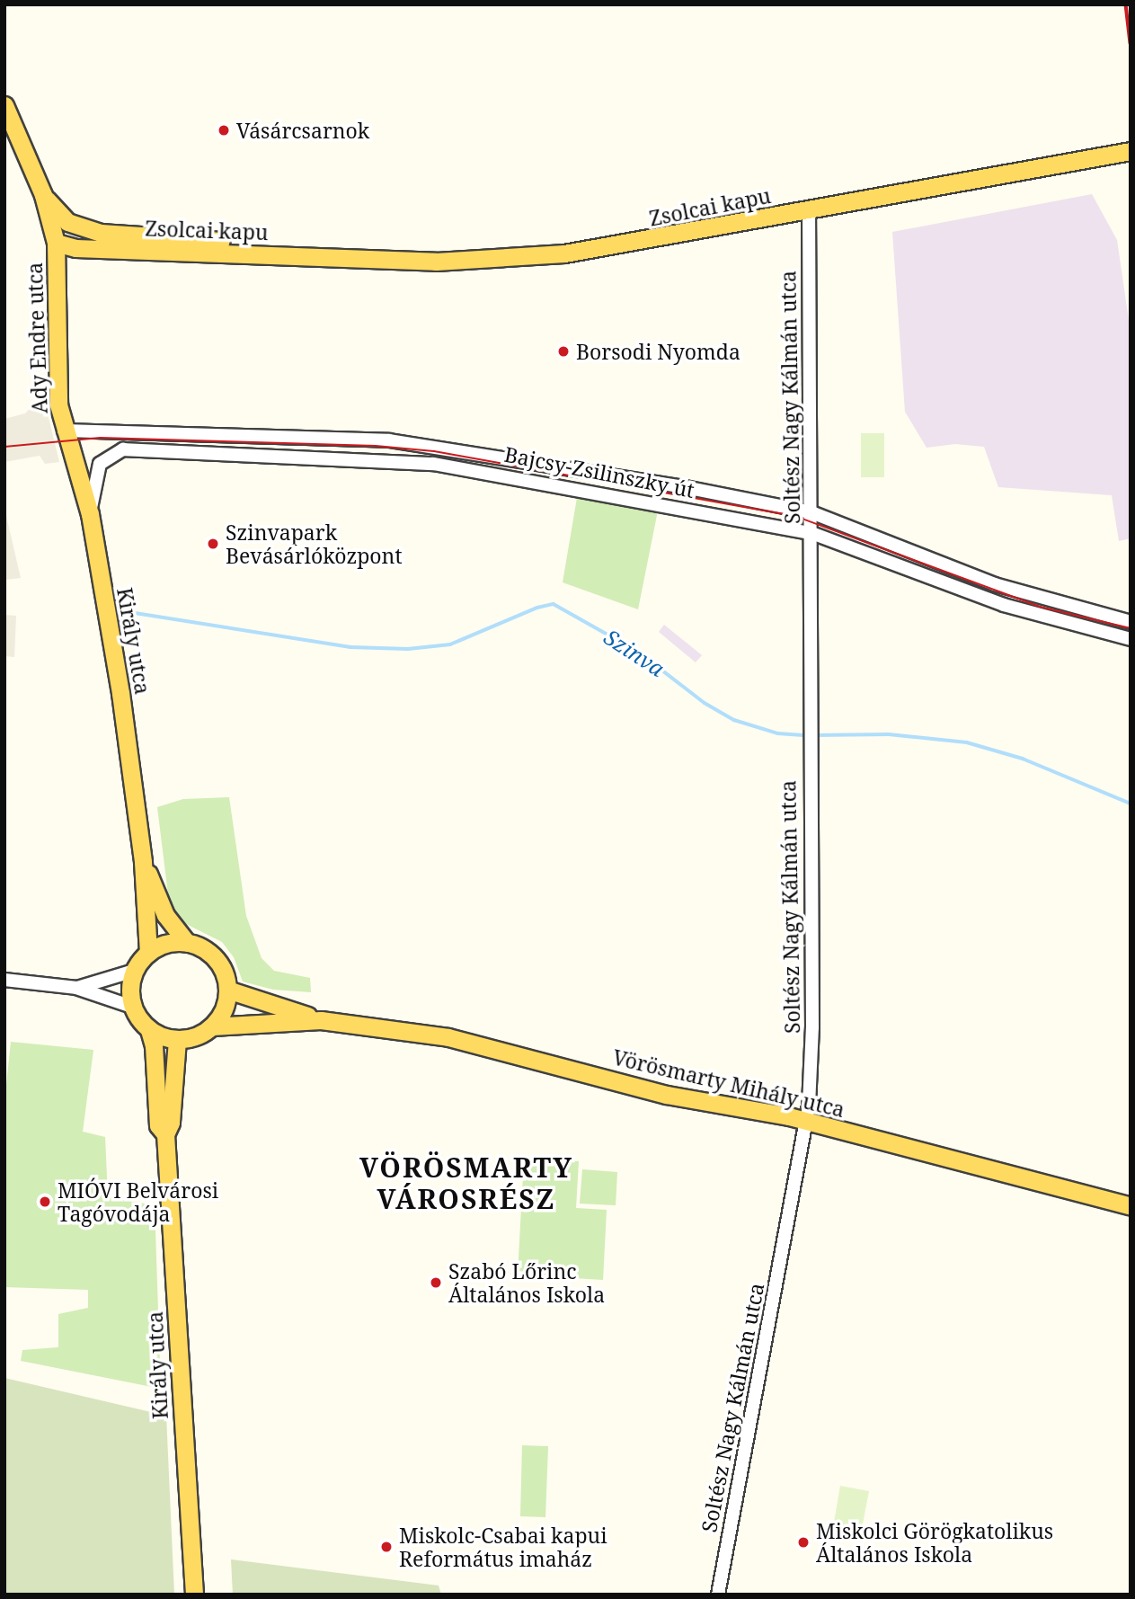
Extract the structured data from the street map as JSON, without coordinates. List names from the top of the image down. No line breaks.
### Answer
{"streets":{"main road":["Zsolcai kapu","Ady Endre utca","Király utca","Vörösmarty Mihály utca"],"street":["Soltész Nagy Kálmán utca","Bajcsy-Zsilinszky út"]},"crossings":[["Zsolcai kapu","Ady Endre utca"],["Zsolcai kapu","Soltész Nagy Kálmán utca"],["Ady Endre utca","Bajcsy-Zsilinszky út"],["Ady Endre utca","Király utca"],["Soltész Nagy Kálmán utca","Bajcsy-Zsilinszky út"],["Soltész Nagy Kálmán utca","Vörösmarty Mihály utca"],["Bajcsy-Zsilinszky út","Király utca"],["Király utca","Vörösmarty Mihály utca"]],"districts":["VÖRÖSMARTY VÁROSRÉSZ"],"water":["Szinva"],"places":["Vásárcsarnok","Borsodi Nyomda","Szinvapark Bevásárlóközpont","MIÓVI Belvárosi Tagóvodája","Szabó Lőrinc Általános Iskola","Miskolci Görögkatolikus Általános Iskola","Miskolc-Csabai kapui Református imaház"]}
